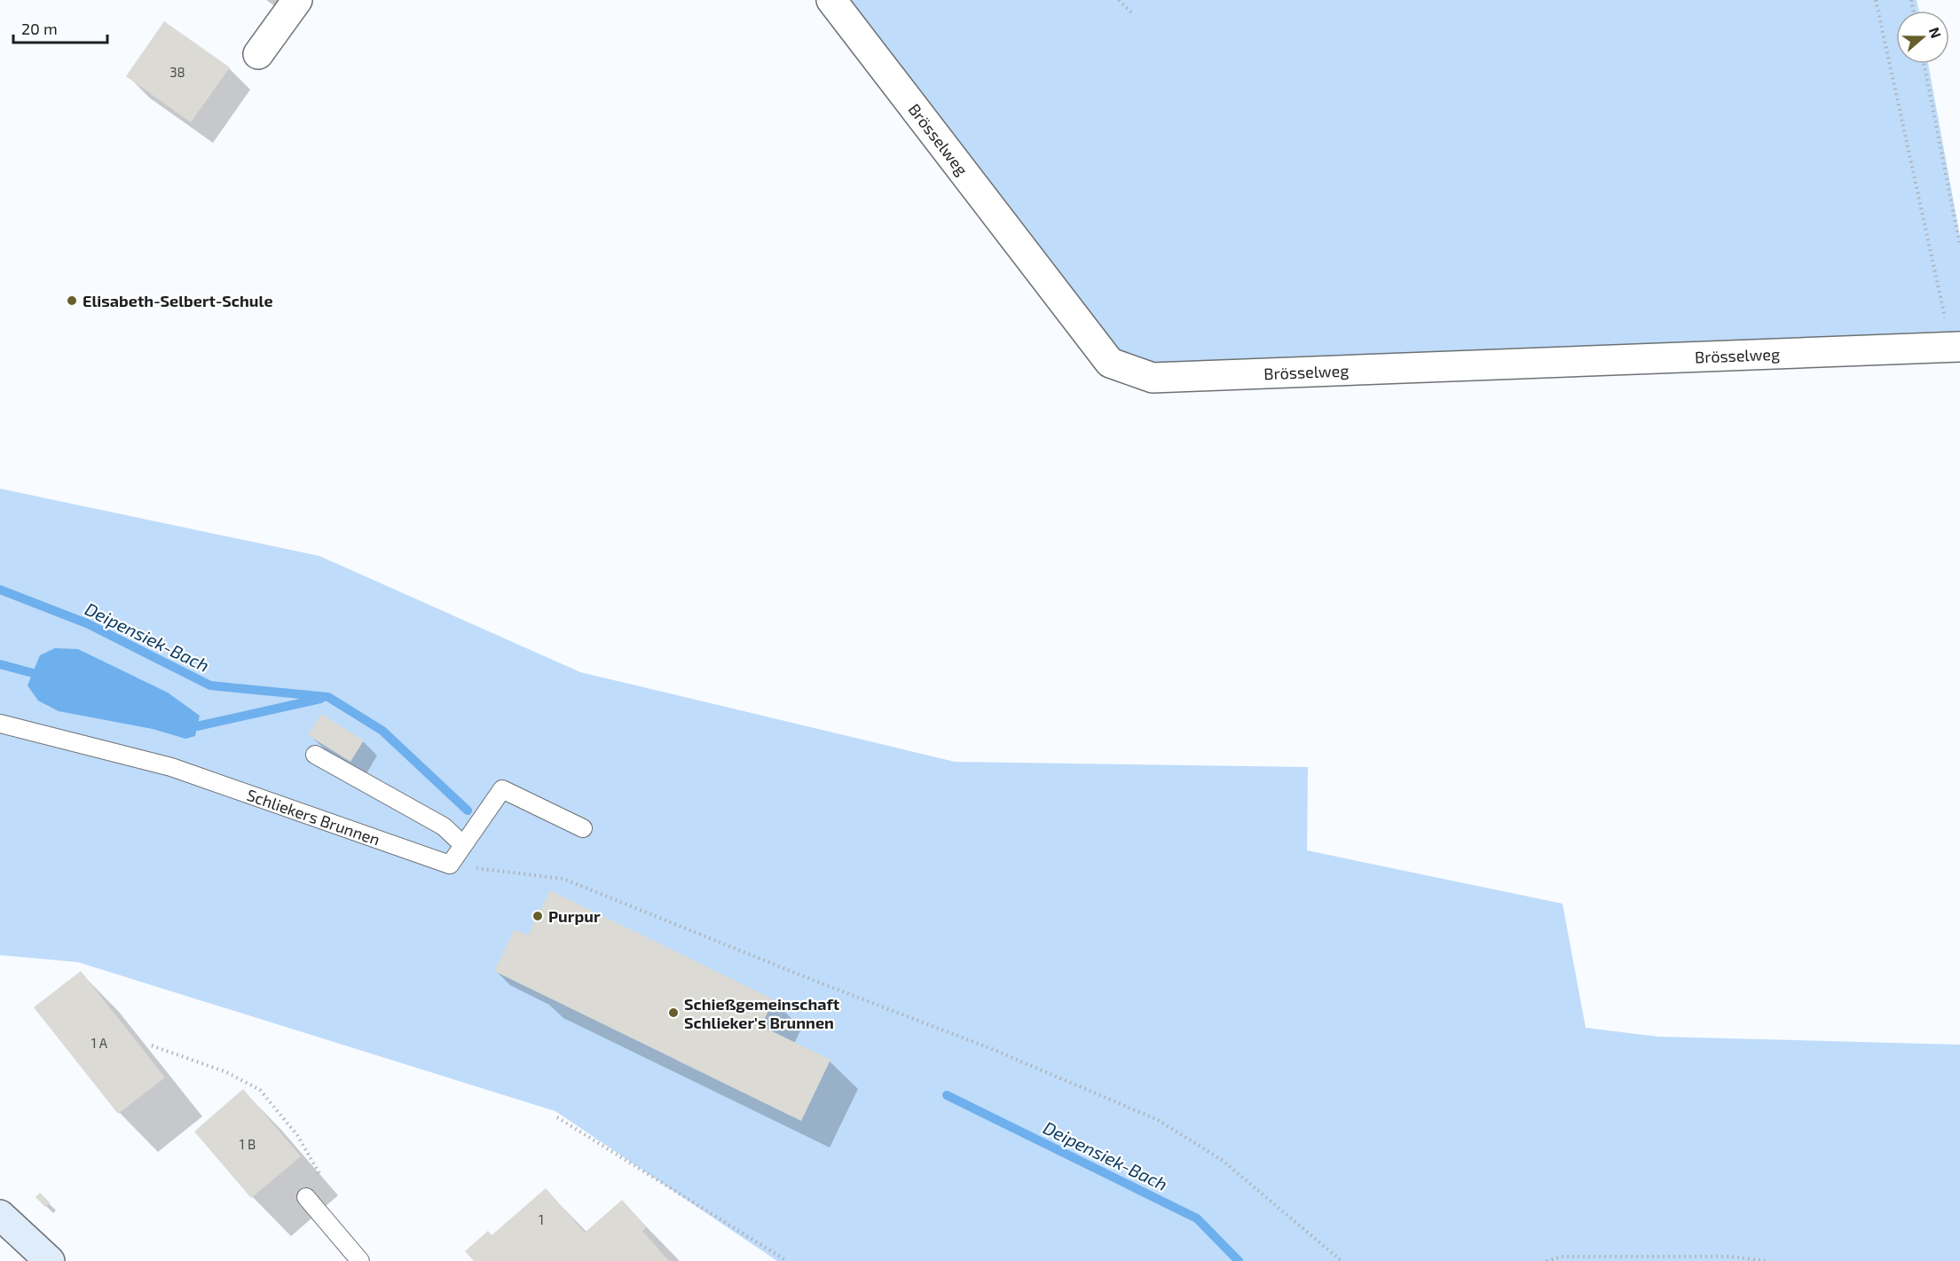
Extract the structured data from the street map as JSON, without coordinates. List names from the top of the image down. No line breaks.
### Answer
{"streets":{"street":["Brösselweg"],"lane":["Schliekers Brunnen"]},"water":["Deipensiek-Bach"],"places":["Elisabeth-Selbert-Schule","Purpur","Schießgemeinschaft Schlieker's Brunnen"],"house_numbers":["38","1 A","1 B","1"],"scale_bar":"20 m","north":"right"}
